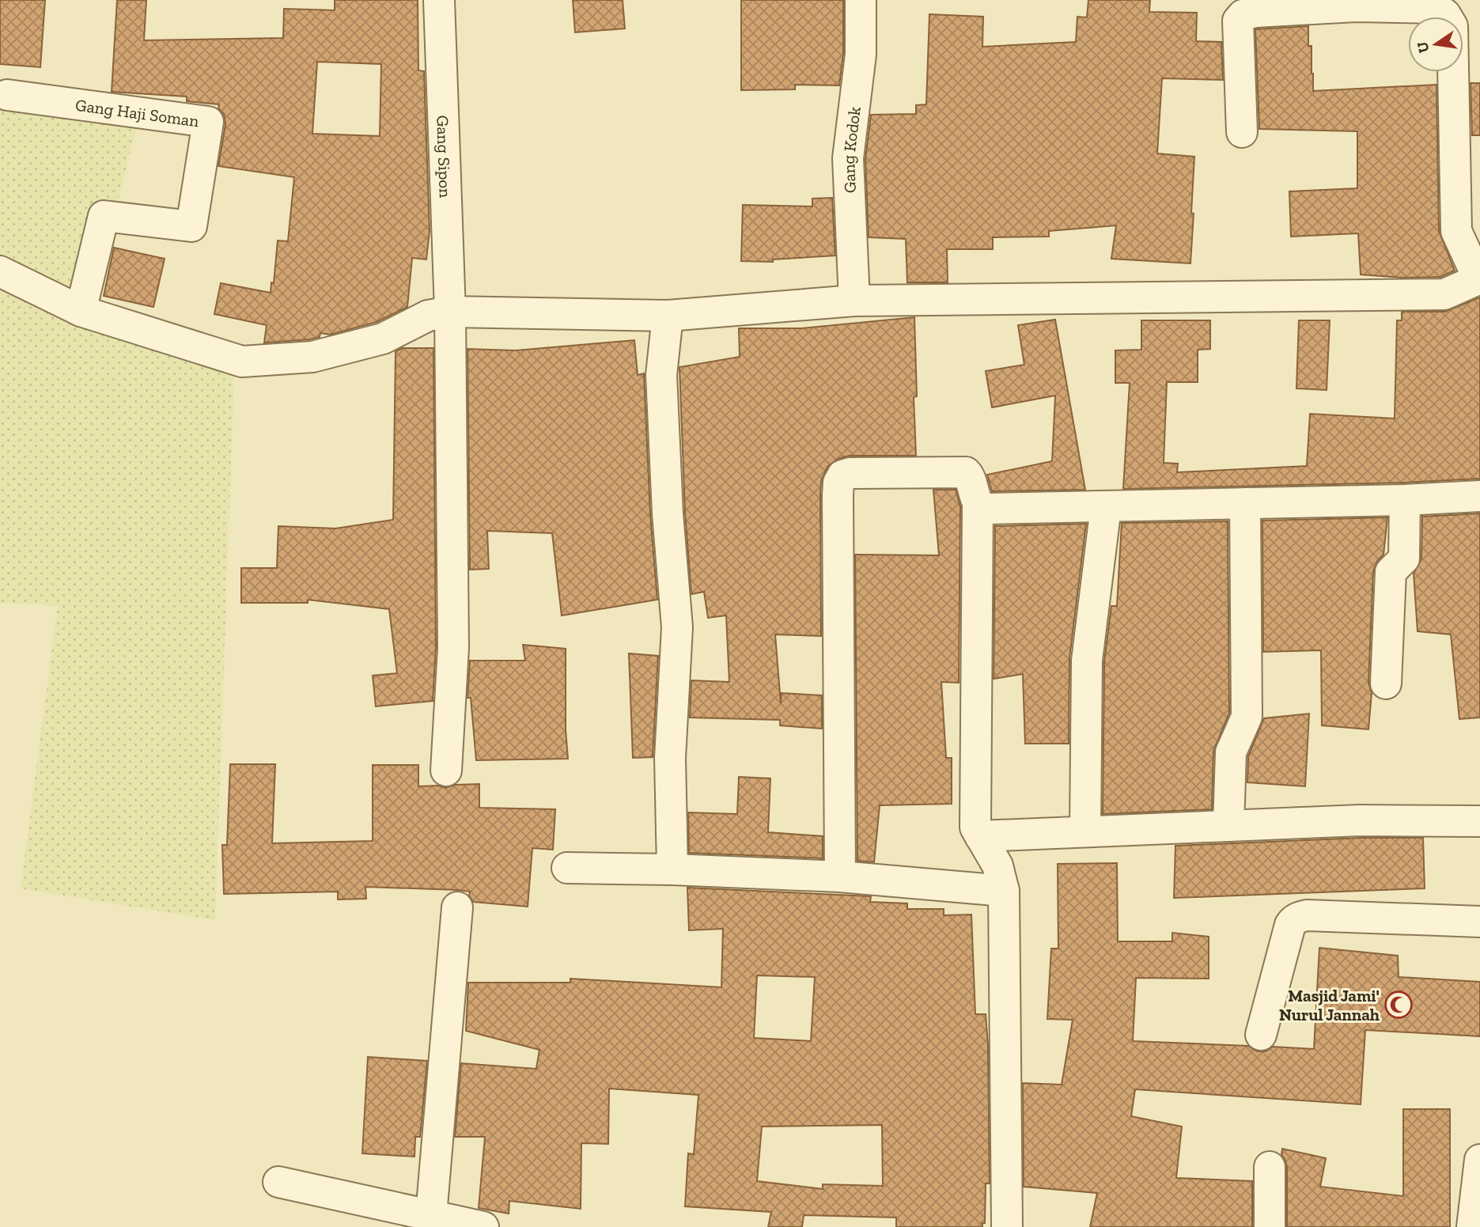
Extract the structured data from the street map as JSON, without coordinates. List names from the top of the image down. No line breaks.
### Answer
{"streets":{"street":["Gang Haji Soman","Gang Kodok","Gang Sipon"]},"places":{"mosque":["Masjid Jami' Nurul Jannah"]},"north":"left"}
